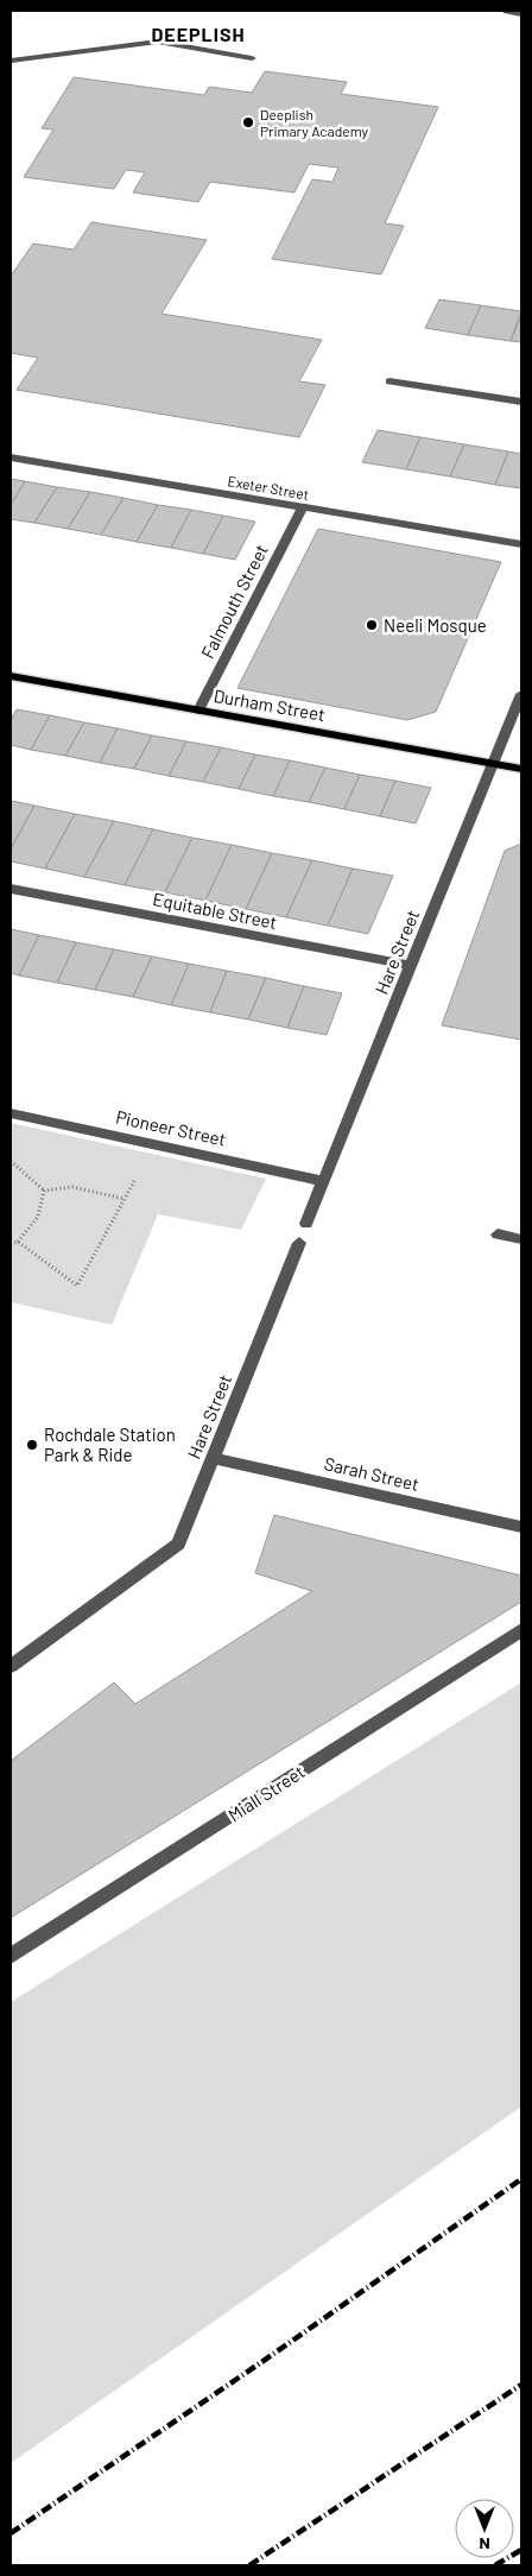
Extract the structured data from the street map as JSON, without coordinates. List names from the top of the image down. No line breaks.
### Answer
{"streets":{"main road":["Durham Street"],"street":["Exeter Street","Falmouth Street","Equitable Street","Hare Street","Pioneer Street","Sarah Street","Miall Street"]},"crossings":[["Exeter Street","Falmouth Street"],["Falmouth Street","Durham Street"],["Durham Street","Hare Street"],["Equitable Street","Hare Street"],["Hare Street","Pioneer Street"],["Hare Street","Sarah Street"]],"districts":["DEEPLISH"],"places":["Deeplish Primary Academy","Neeli Mosque","Rochdale Station Park & Ride"],"north":"bottom"}
